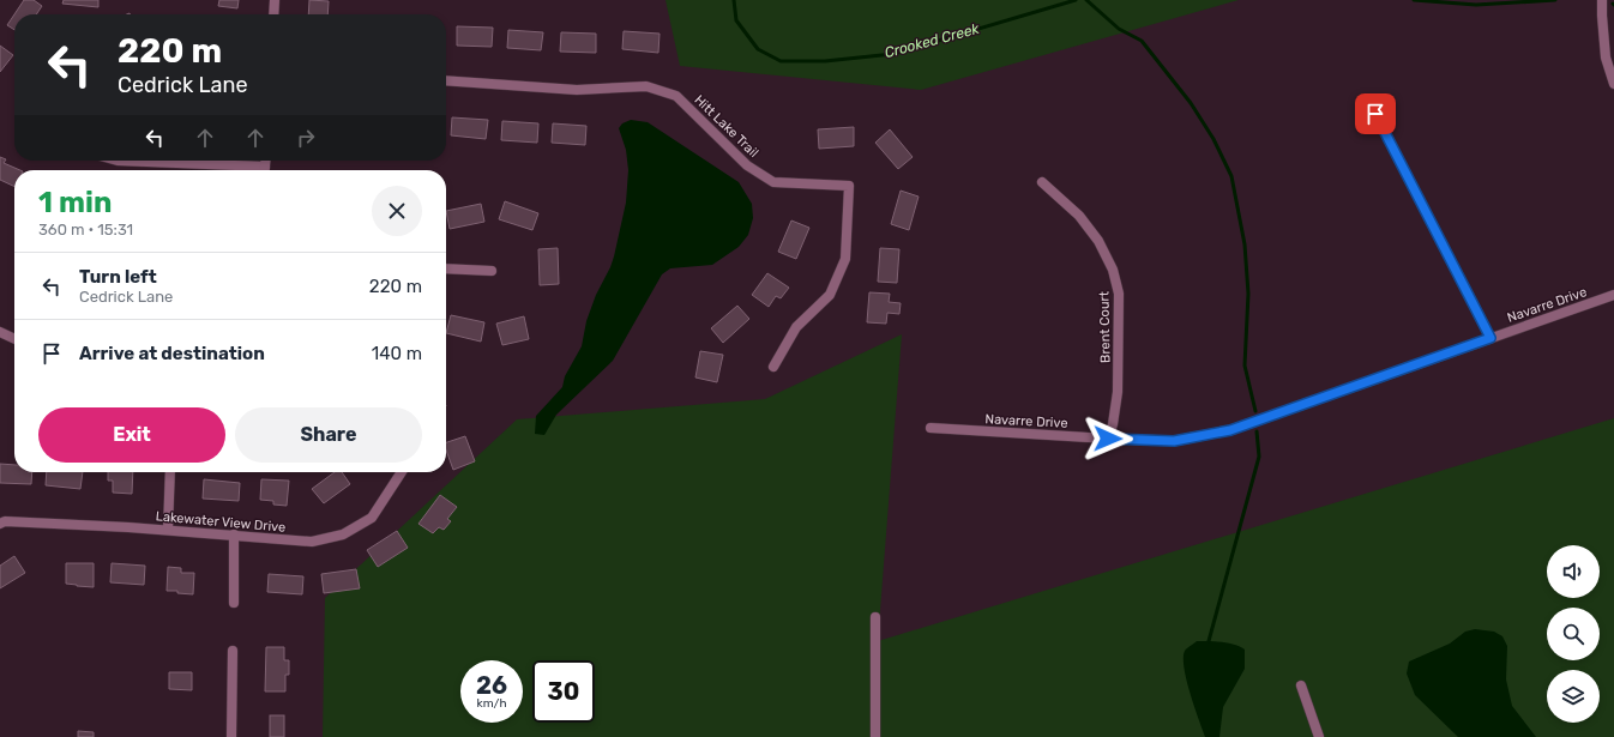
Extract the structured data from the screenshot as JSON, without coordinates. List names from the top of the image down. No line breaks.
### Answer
{"streets":{"street":["Hitt Lake Trail","Navarre Drive","Brent Court","Lakewater View Drive"]},"crossings":[["Navarre Drive","Brent Court"]],"water":["Crooked Creek"],"page":{"turn":["220 m","Cedrick Lane"],"heading":["1 min","360 m · 15:31"],"list":[{"name":"Turn left","note":"Cedrick Lane","value":"220 m"},{"name":"Arrive at destination","value":"140 m"}],"buttons":["Exit","Share"],"speed":"26 km/h","limit":"30"}}
